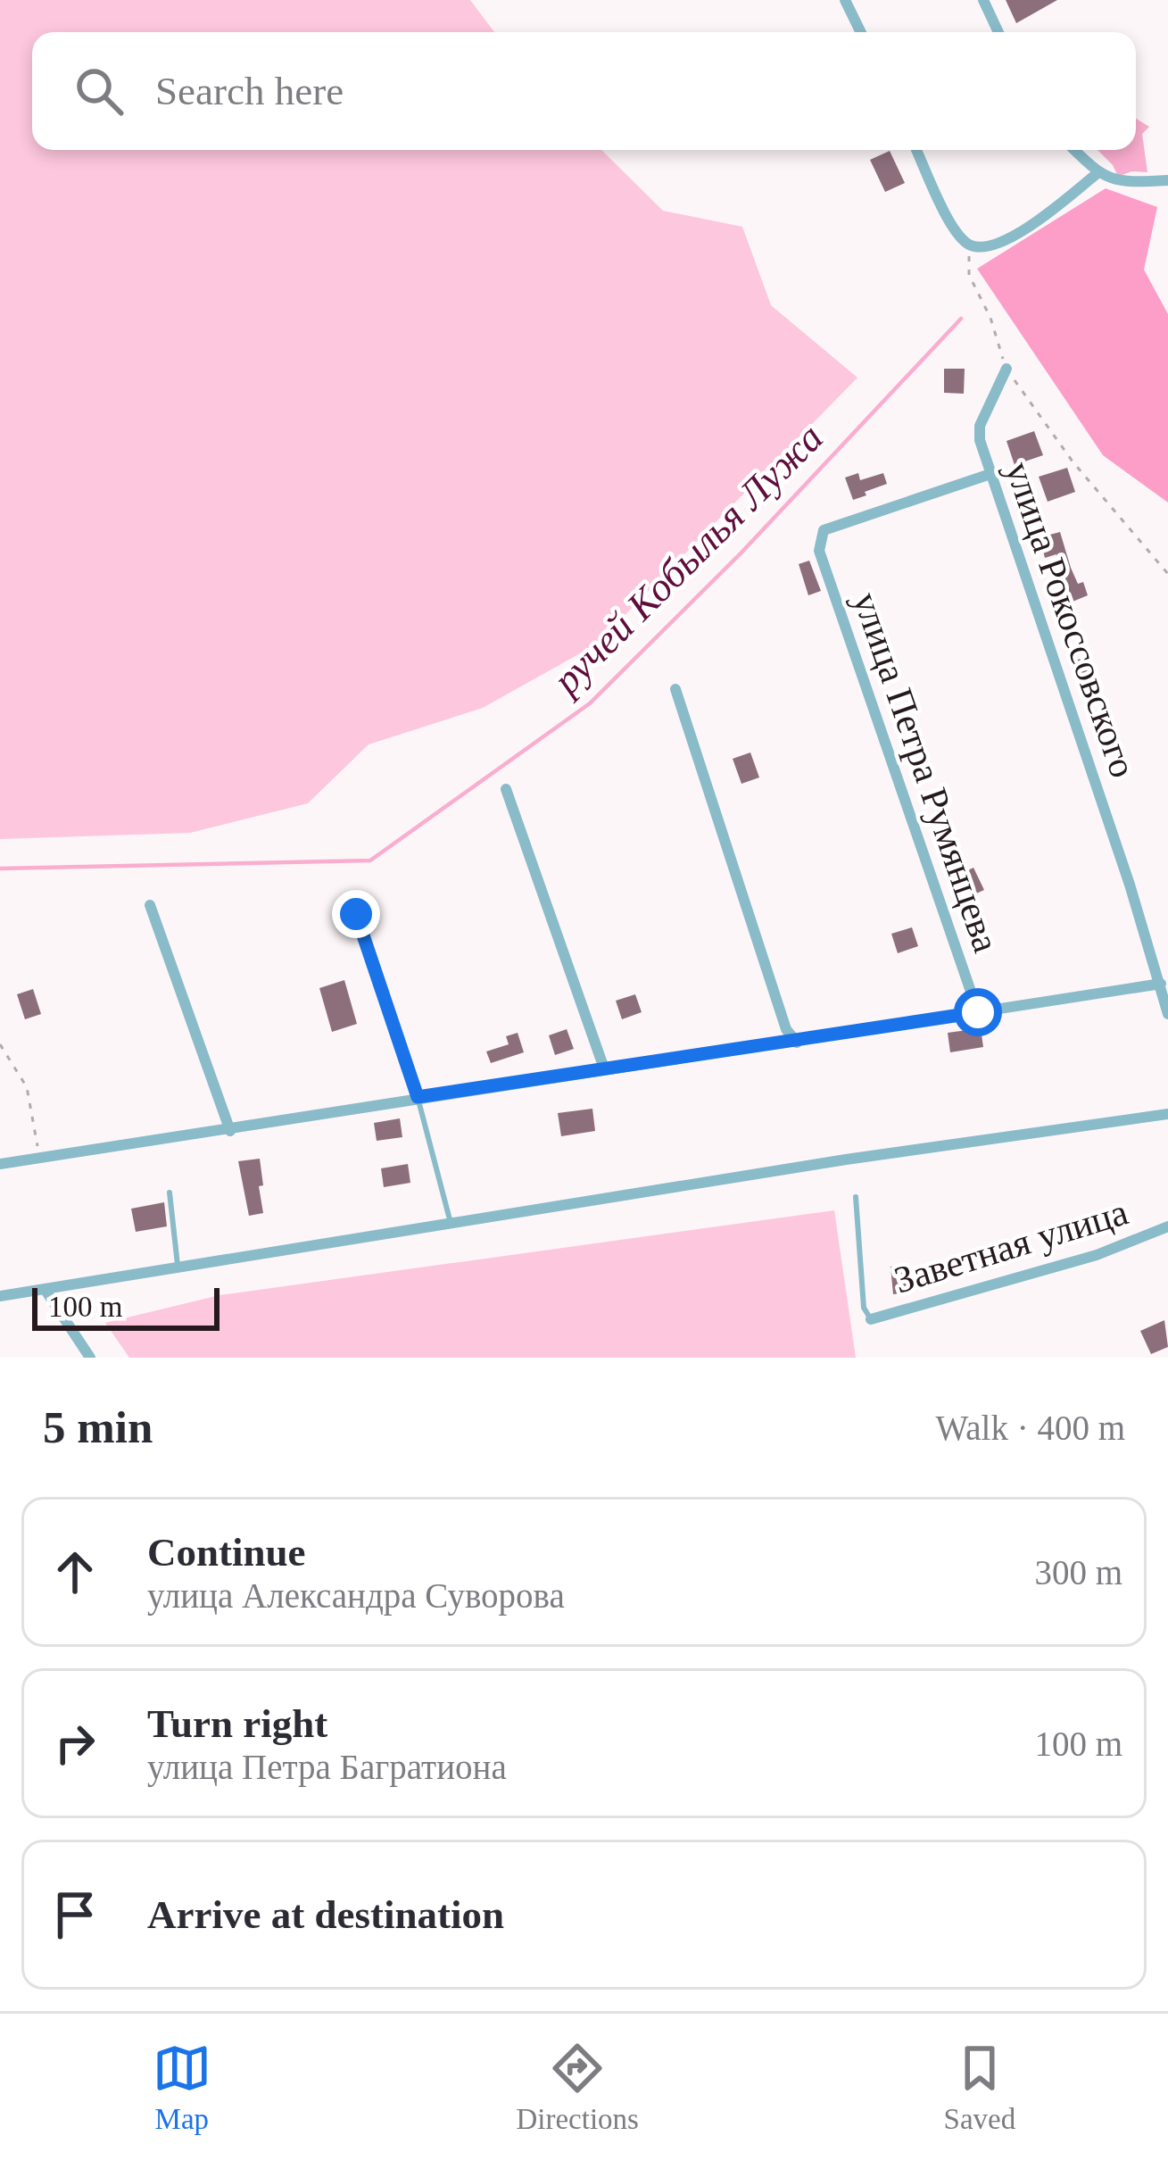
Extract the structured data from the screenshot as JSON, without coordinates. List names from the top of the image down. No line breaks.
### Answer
{"streets":{"street":["улица Рокоссовского","улица Петра Румянцева","Заветная улица"]},"crossings":[["улица Рокоссовского","улица Петра Румянцева"]],"water":["ручей Кобылья Лужа"],"scale_bar":"100 m","page":{"search":"Search here","scale":"100 m","heading":["5 min","Walk · 400 m"],"list":[["Continue","улица Александра Суворова","300 m"],["Turn right","улица Петра Багратиона","100 m"],"Arrive at destination"],"nav":["Map","Directions","Saved"]}}
